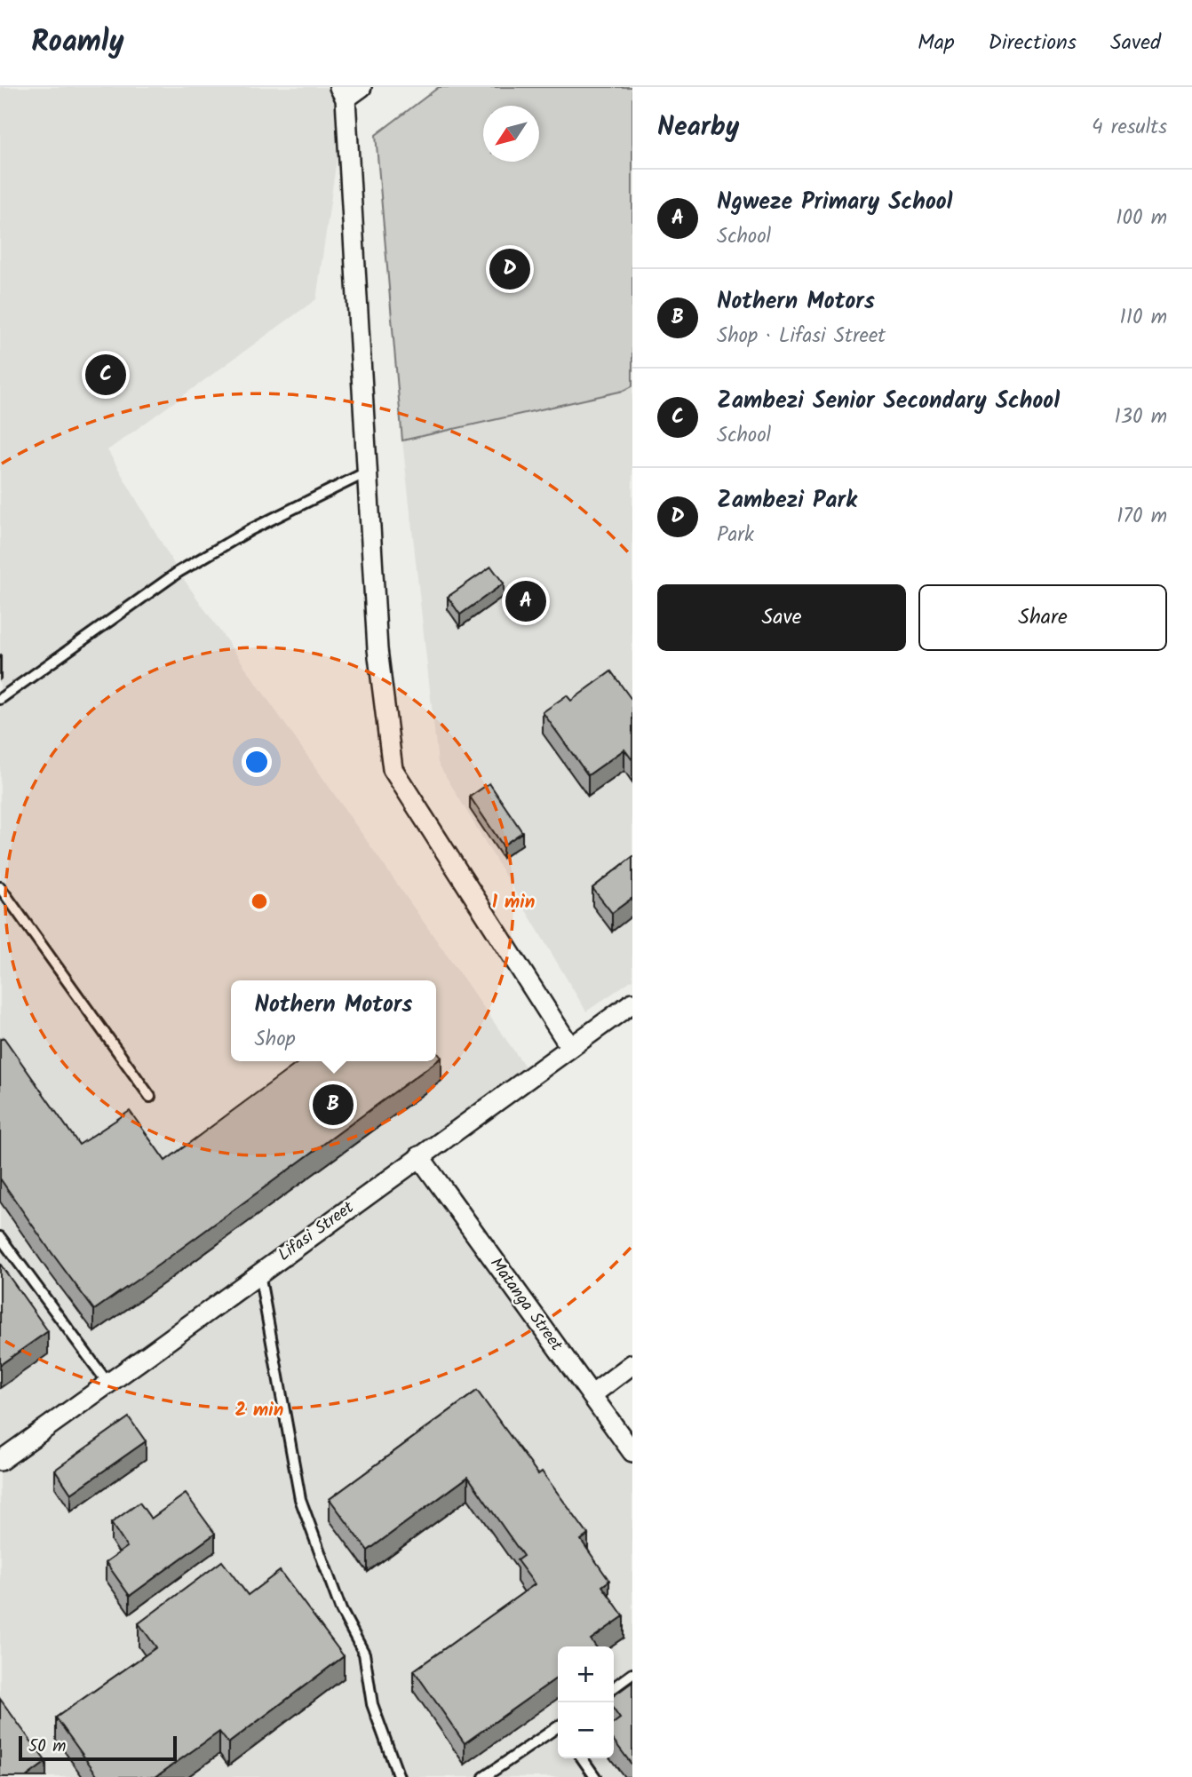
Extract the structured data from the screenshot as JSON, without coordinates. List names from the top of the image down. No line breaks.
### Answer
{"streets":{"street":["Lifasi Street","Matanga Street"]},"crossings":[["Lifasi Street","Matanga Street"]],"scale_bar":"50 m","north":"bottom left","page":{"header":"Roamly","nav":["Map","Directions","Saved"],"heading":["Nearby","4 results"],"list":[{"mark":"A","name":"Ngweze Primary School","note":"School","value":"100 m"},{"mark":"B","name":"Nothern Motors","note":"Shop · Lifasi Street","value":"110 m"},{"mark":"C","name":"Zambezi Senior Secondary School","note":"School","value":"130 m"},{"mark":"D","name":"Zambezi Park","note":"Park","value":"170 m"}],"pins":["D","C","A","B"],"buttons":["Save","Share"],"popup":["Nothern Motors","Shop"],"map_buttons":["+","−"],"scale":"50 m"},"rings":["1 min","2 min"]}
